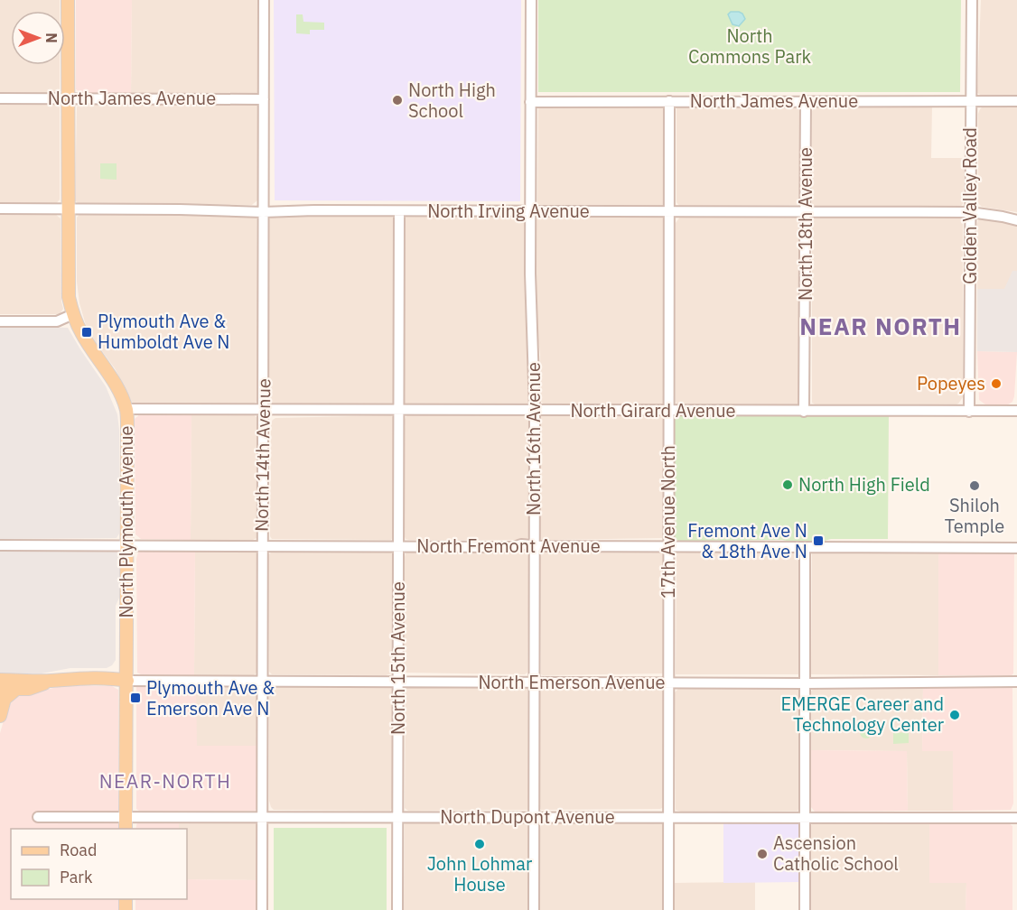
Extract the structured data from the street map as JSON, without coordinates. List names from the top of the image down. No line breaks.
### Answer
{"streets":{"main road":["North Plymouth Avenue"],"street":["North James Avenue","Golden Valley Road","North Irving Avenue","North 18th Avenue","North Girard Avenue","North 16th Avenue","North 14th Avenue","17th Avenue North","North Fremont Avenue","North 15th Avenue","North Emerson Avenue","North Dupont Avenue"]},"crossings":[["North James Avenue","Golden Valley Road"],["North James Avenue","North 18th Avenue"],["North James Avenue","North 16th Avenue"],["North James Avenue","North 14th Avenue"],["North James Avenue","North Plymouth Avenue"],["North James Avenue","17th Avenue North"],["Golden Valley Road","North Irving Avenue"],["Golden Valley Road","North Girard Avenue"],["North Irving Avenue","North 18th Avenue"],["North Irving Avenue","North 16th Avenue"],["North Irving Avenue","North 14th Avenue"],["North Irving Avenue","North Plymouth Avenue"],["North Irving Avenue","17th Avenue North"],["North Irving Avenue","North 15th Avenue"],["North 18th Avenue","North Girard Avenue"],["North Girard Avenue","North 16th Avenue"],["North Girard Avenue","North 14th Avenue"],["North Girard Avenue","North Plymouth Avenue"],["North Girard Avenue","17th Avenue North"],["North Girard Avenue","North 15th Avenue"],["North 16th Avenue","North Fremont Avenue"],["North 16th Avenue","North Emerson Avenue"],["North 16th Avenue","North Dupont Avenue"],["North 14th Avenue","North Fremont Avenue"],["North 14th Avenue","North Emerson Avenue"],["North 14th Avenue","North Dupont Avenue"],["North Plymouth Avenue","North Fremont Avenue"],["North Plymouth Avenue","North Emerson Avenue"],["North Plymouth Avenue","North Dupont Avenue"],["17th Avenue North","North Fremont Avenue"],["17th Avenue North","North Emerson Avenue"],["17th Avenue North","North Dupont Avenue"],["North Fremont Avenue","North 15th Avenue"],["North 15th Avenue","North Emerson Avenue"],["North 15th Avenue","North Dupont Avenue"]],"districts":["NEAR NORTH","NEAR-NORTH"],"parks":["North Commons Park"],"places":{"other":["North High School","Popeyes","North High Field","Shiloh Temple","EMERGE Career and Technology Center","John Lohmar House","Ascension Catholic School"],"transit":["Plymouth Ave & Humboldt Ave N","Fremont Ave N & 18th Ave N","Plymouth Ave & Emerson Ave N"]},"legend":["Road","Park"],"north":"right"}
